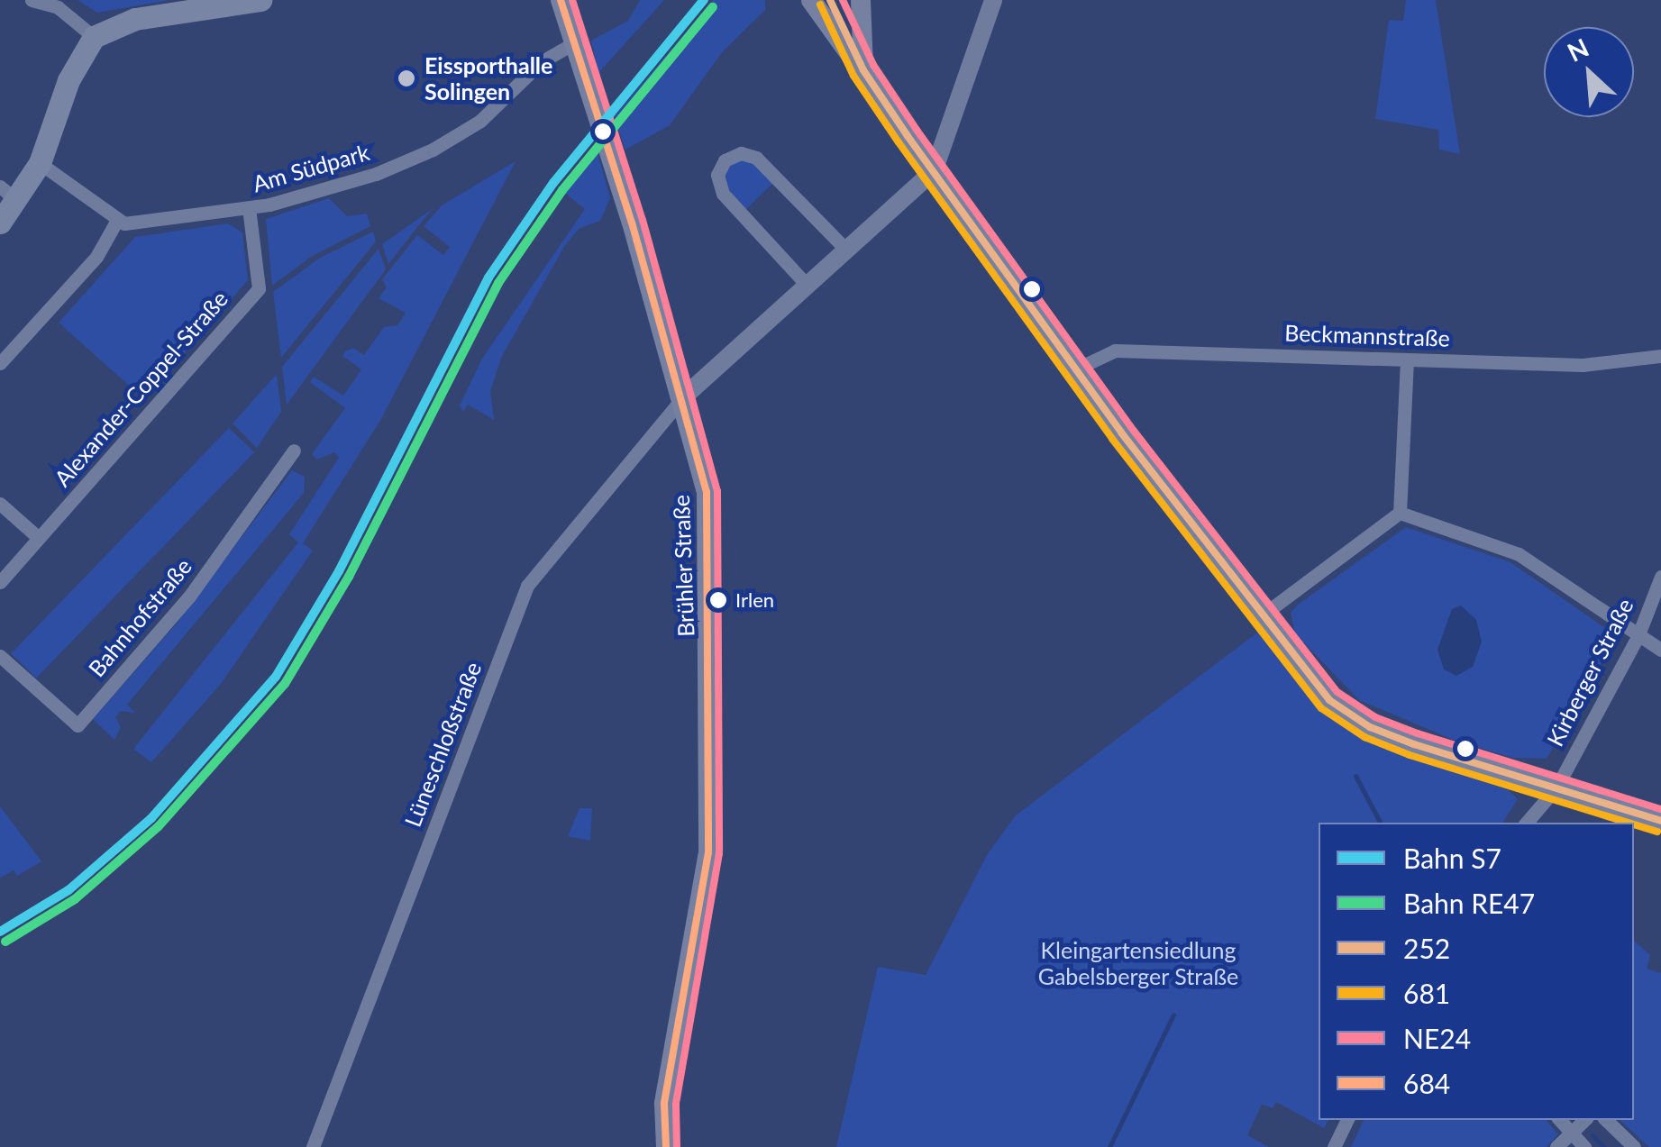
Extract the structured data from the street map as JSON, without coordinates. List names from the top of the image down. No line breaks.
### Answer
{"streets":{"main road":["Brühler Straße"],"street":["Am Südpark","Beckmannstraße","Alexander-Coppel-Straße","Bahnhofstraße","Kirberger Straße","Lüneschloßstraße"]},"crossings":[["Am Südpark","Alexander-Coppel-Straße"],["Am Südpark","Brühler Straße"],["Brühler Straße","Lüneschloßstraße"]],"parks":["Kleingartensiedlung Gabelsberger Straße"],"places":["Eissporthalle Solingen","Irlen"],"lines":["rail line S7","transit line 252","transit line NE24","transit line 684","transit line 681","rail line RE47"],"legend":["Bahn S7","Bahn RE47","252","681","NE24","684"],"north":"top left"}
